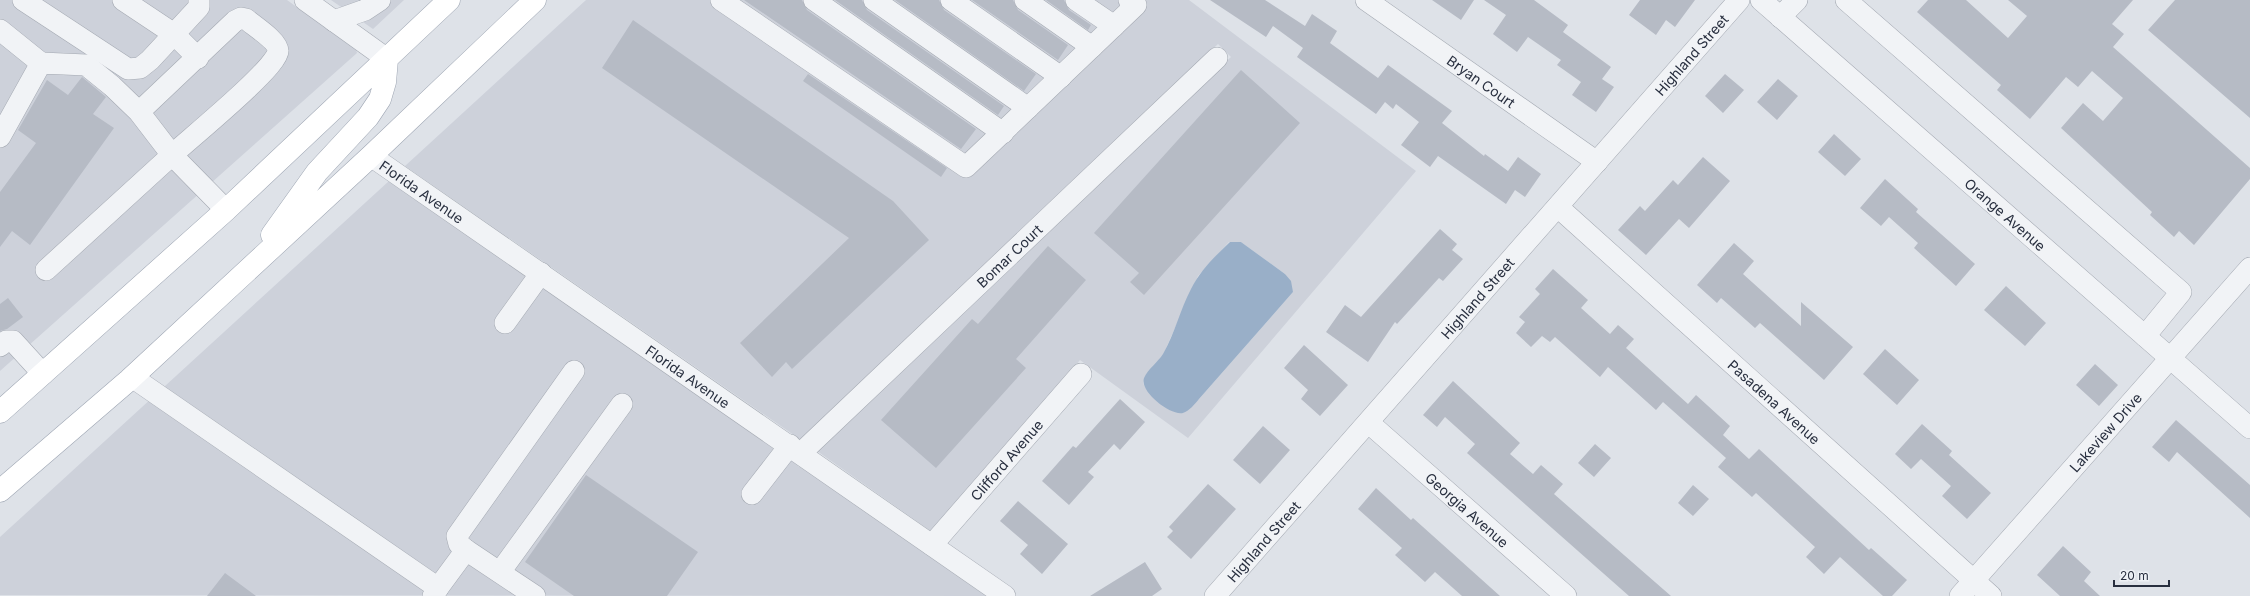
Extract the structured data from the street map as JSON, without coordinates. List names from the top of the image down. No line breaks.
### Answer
{"streets":{"street":["Highland Street","Bryan Court","Florida Avenue","Orange Avenue","Bomar Court","Pasadena Avenue","Lakeview Drive","Clifford Avenue","Georgia Avenue"]},"crossings":[["Highland Street","Bryan Court"],["Highland Street","Pasadena Avenue"],["Highland Street","Georgia Avenue"],["Florida Avenue","Bomar Court"],["Florida Avenue","Clifford Avenue"],["Orange Avenue","Lakeview Drive"],["Pasadena Avenue","Lakeview Drive"]],"scale_bar":"20 m"}
